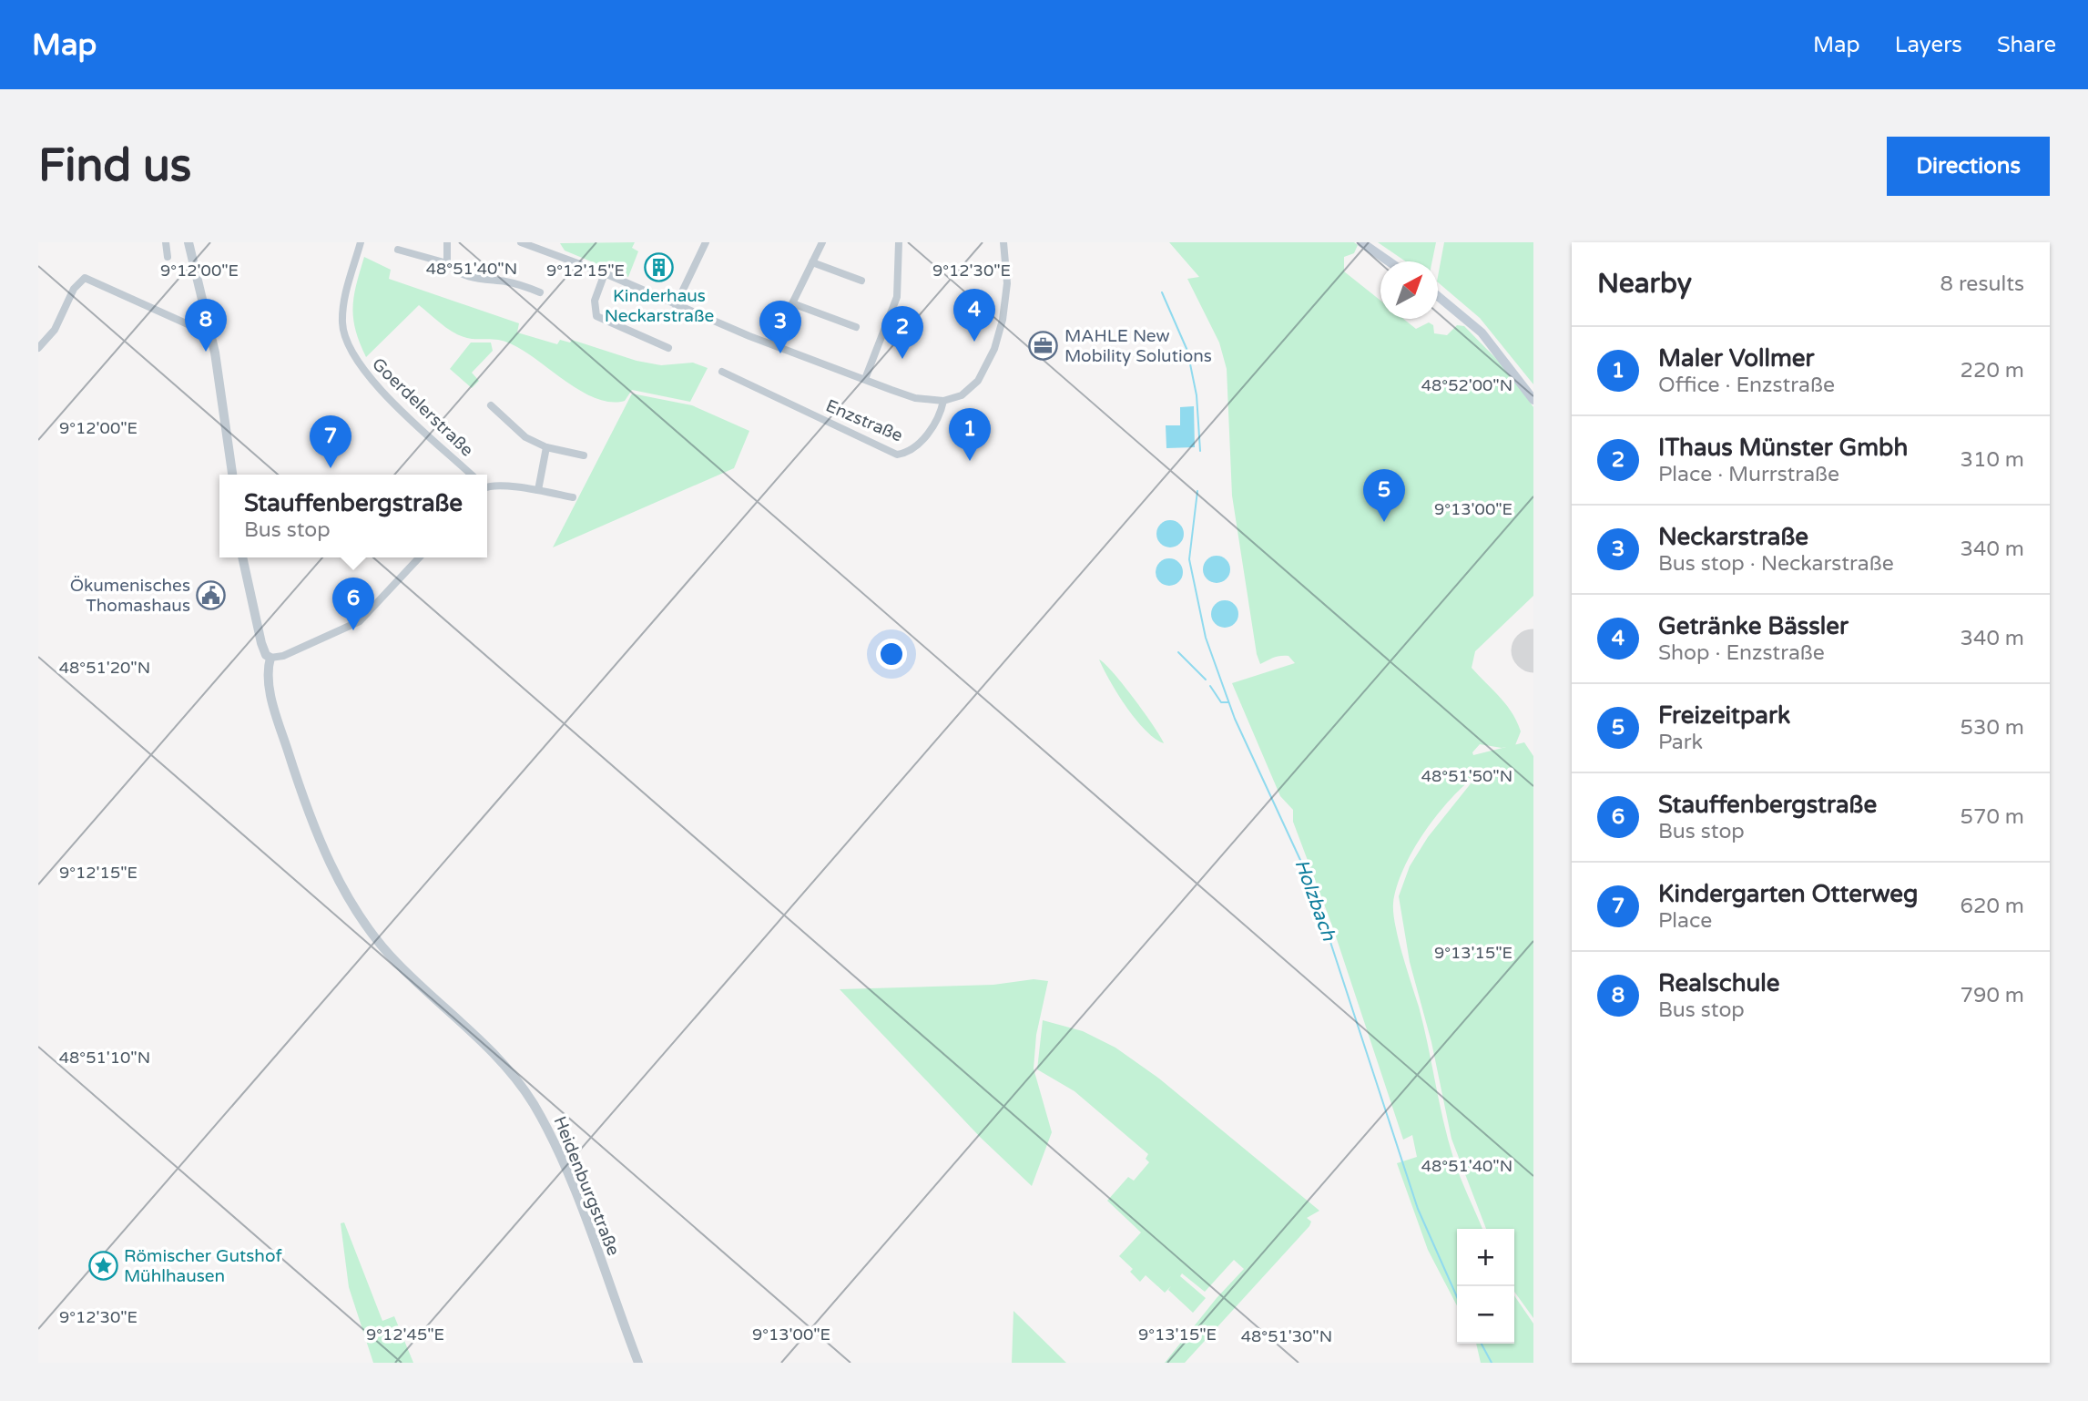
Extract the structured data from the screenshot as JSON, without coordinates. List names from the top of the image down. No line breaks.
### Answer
{"streets":{"street":["Goerdelerstraße","Enzstraße","Heidenburgstraße"]},"water":["Holzbach"],"places":{"building":["Kinderhaus Neckarstraße"],"office":["MAHLE New Mobility Solutions"],"public building":["Ökumenisches Thomashaus"],"place":["Römischer Gutshof Mühlhausen"]},"north":"top right","page":{"header":"Map","nav":["Map","Layers","Share"],"buttons":"Directions","title":"Find us","heading":["Nearby","8 results"],"pins":["4","8","3","2","1","7","5","6"],"list":[{"mark":"1","name":"Maler Vollmer","note":"Office · Enzstraße","value":"220 m"},{"mark":"2","name":"IThaus Münster Gmbh","note":"Place · Murrstraße","value":"310 m"},{"mark":"3","name":"Neckarstraße","note":"Bus stop · Neckarstraße","value":"340 m"},{"mark":"4","name":"Getränke Bässler","note":"Shop · Enzstraße","value":"340 m"},{"mark":"5","name":"Freizeitpark","note":"Park","value":"530 m"},{"mark":"6","name":"Stauffenbergstraße","note":"Bus stop","value":"570 m"},{"mark":"7","name":"Kindergarten Otterweg","note":"Place","value":"620 m"},{"mark":"8","name":"Realschule","note":"Bus stop","value":"790 m"}],"popup":["Stauffenbergstraße","Bus stop"],"map_buttons":["+","−"]},"coordinates":["48°51'40\"N","9°12'00\"E","9°12'15\"E","9°12'30\"E","48°52'00\"N","9°13'00\"E","48°51'20\"N","48°51'50\"N","9°13'15\"E","48°51'10\"N","9°12'45\"E","48°51'30\"N"]}
